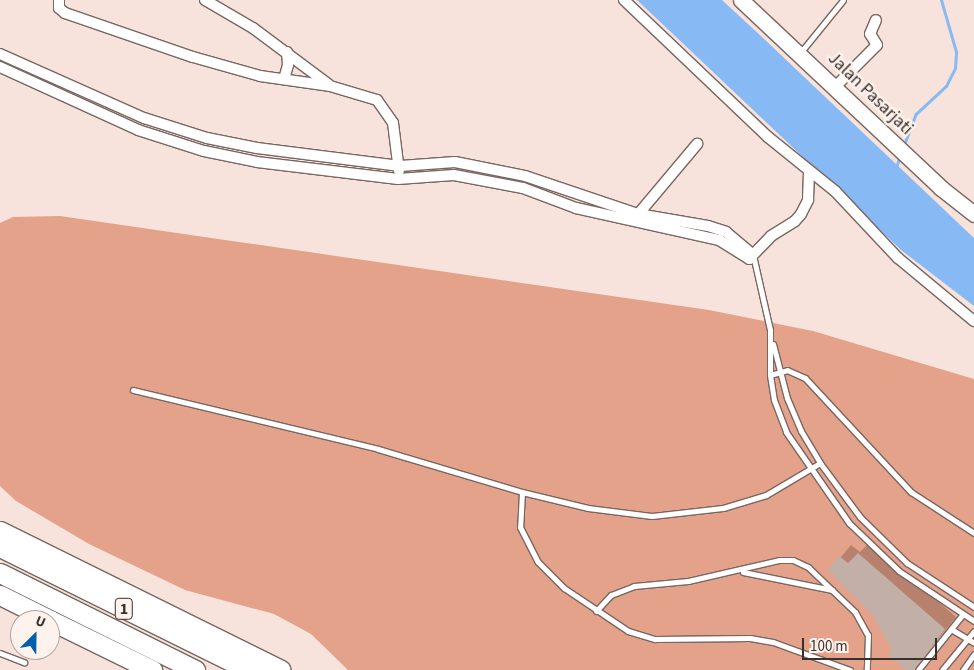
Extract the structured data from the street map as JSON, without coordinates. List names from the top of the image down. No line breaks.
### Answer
{"streets":{"highway":["1"],"main road":["Jalan Pasarjati"]},"scale_bar":"100 m","north":"top right"}
